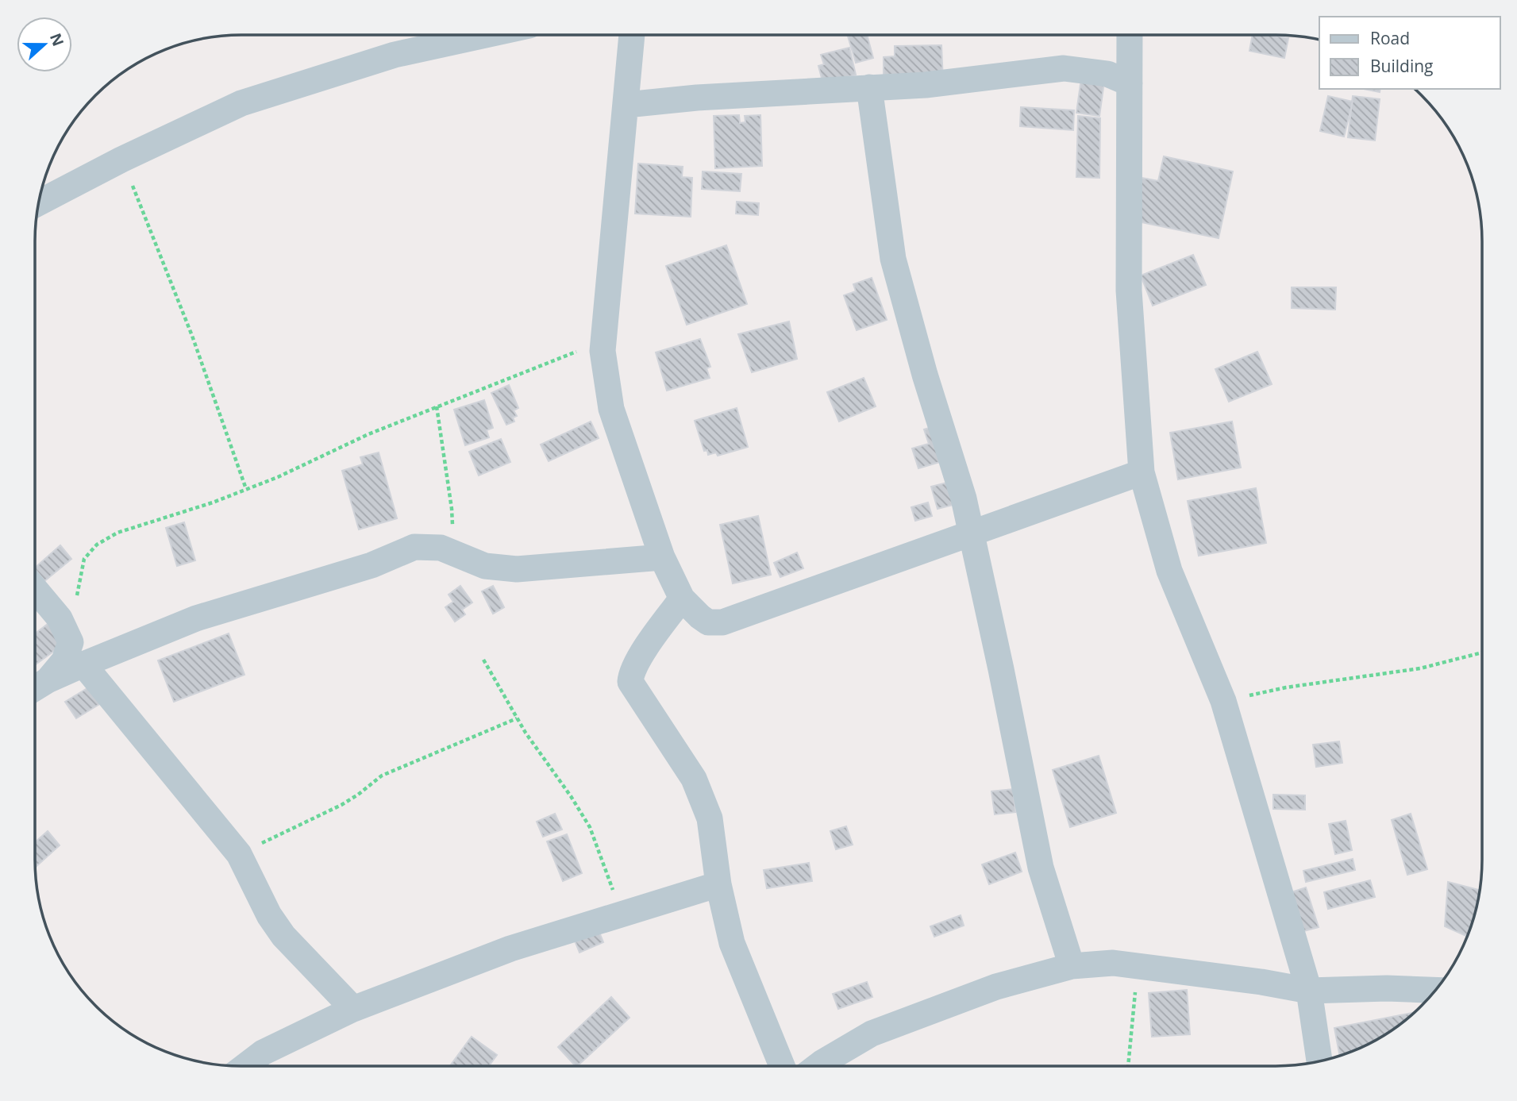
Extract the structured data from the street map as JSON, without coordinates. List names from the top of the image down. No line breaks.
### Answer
{"legend":["Road","Building"],"north":"right"}
